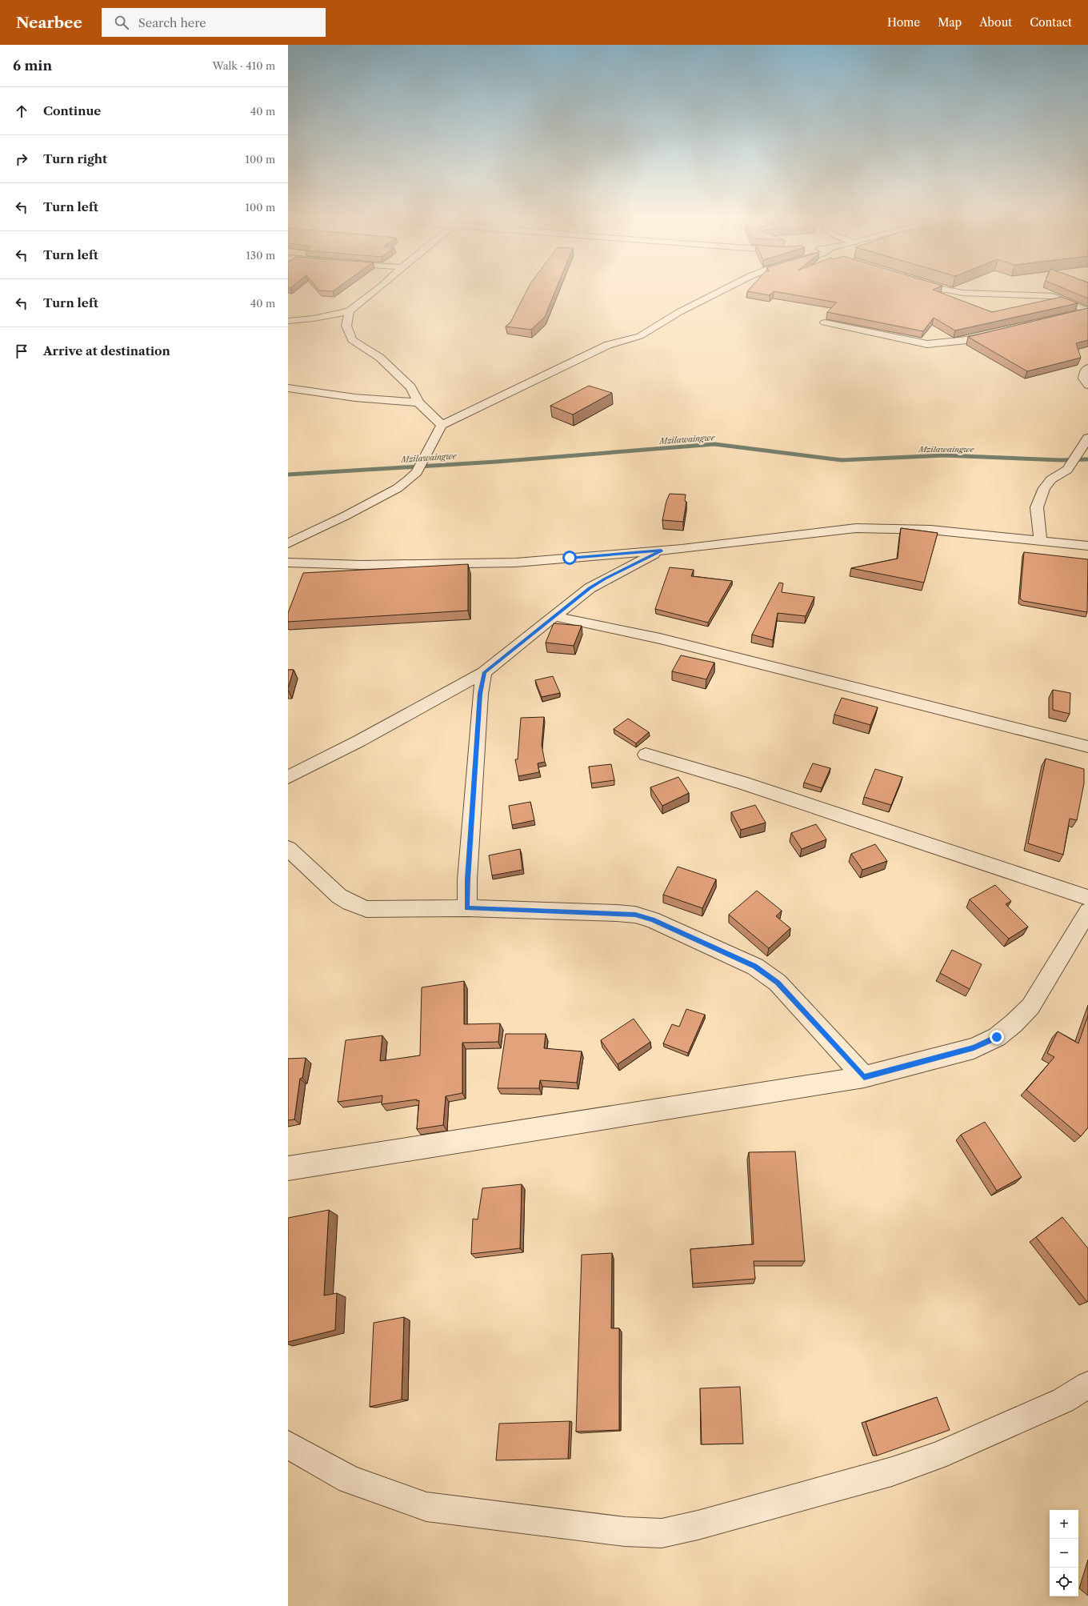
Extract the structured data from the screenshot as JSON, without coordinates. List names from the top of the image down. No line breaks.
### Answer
{"water":["Mzilawaingwe"],"page":{"header":"Nearbee","search":"Search here","nav":["Home","Map","About","Contact"],"heading":["6 min","Walk · 410 m"],"list":[["Continue","40 m"],["Turn right","100 m"],["Turn left","100 m"],["Turn left","130 m"],["Turn left","40 m"],"Arrive at destination"],"map_buttons":["+","−"]}}
